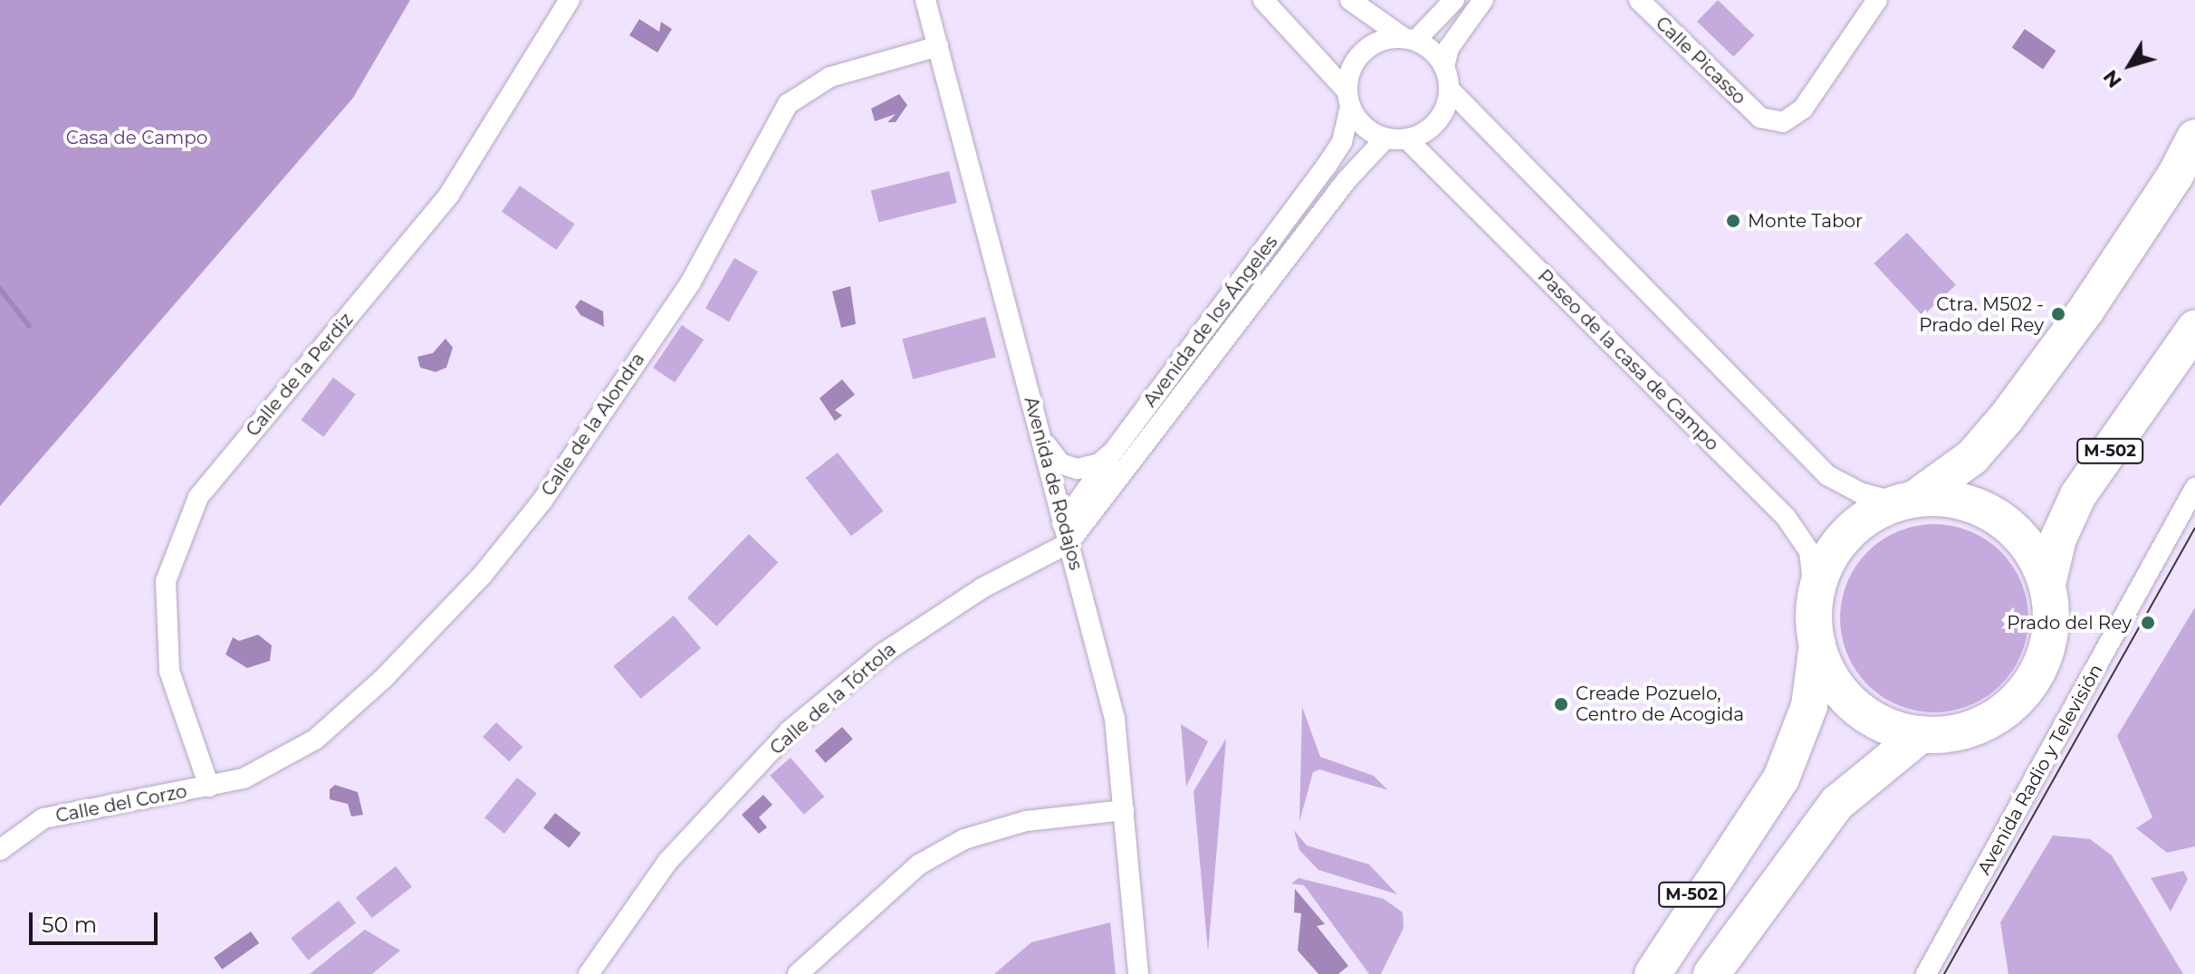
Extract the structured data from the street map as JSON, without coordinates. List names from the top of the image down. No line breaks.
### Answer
{"streets":{"highway":["M-502"],"street":["Calle Picasso","Avenida de los Ángeles","Paseo de la casa de Campo","Calle de la Perdiz","Calle de la Alondra","Avenida de Rodajos","Calle de la Tórtola","Avenida Radio y Televisión","Calle del Corzo"]},"crossings":[["Avenida de los Ángeles","Paseo de la casa de Campo"],["Avenida de los Ángeles","Avenida de Rodajos"],["Avenida de los Ángeles","Calle de la Tórtola"],["Paseo de la casa de Campo","M-502"],["Calle de la Perdiz","Calle de la Alondra"],["Calle de la Perdiz","Calle del Corzo"],["Calle de la Alondra","Avenida de Rodajos"],["Calle de la Alondra","Calle del Corzo"],["Avenida de Rodajos","Calle de la Tórtola"]],"parks":["Casa de Campo"],"places":["Monte Tabor","Ctra. M502 - Prado del Rey","Prado del Rey","Creade Pozuelo, Centro de Acogida"],"scale_bar":"50 m","north":"bottom left"}
